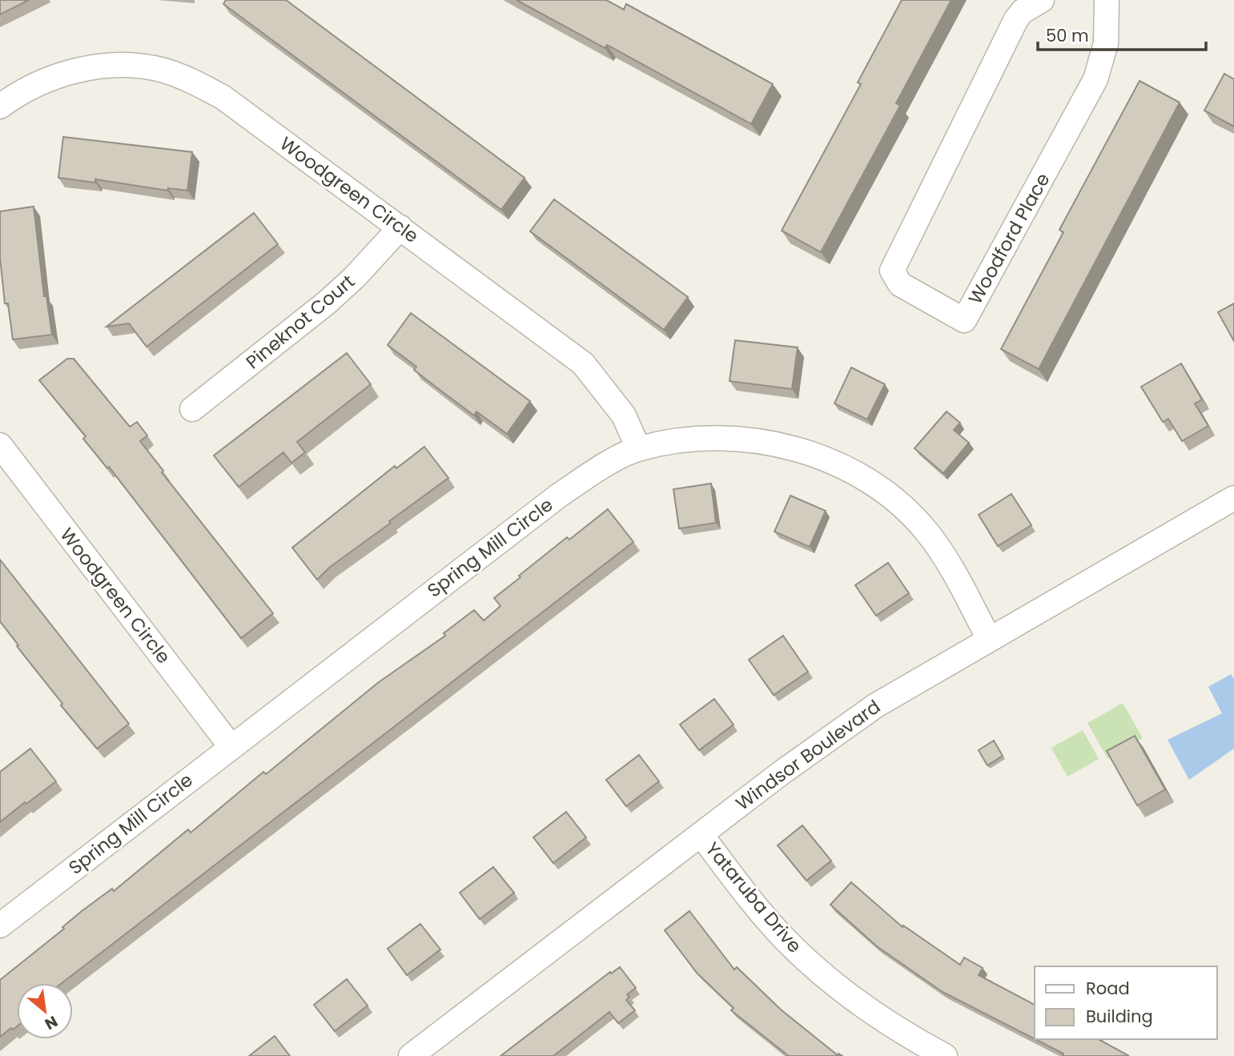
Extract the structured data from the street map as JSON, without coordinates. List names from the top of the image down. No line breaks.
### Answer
{"streets":{"street":["Woodgreen Circle","Woodford Place","Pineknot Court","Spring Mill Circle","Windsor Boulevard","Yataruba Drive"]},"crossings":[["Woodgreen Circle","Pineknot Court"],["Woodgreen Circle","Spring Mill Circle"],["Spring Mill Circle","Windsor Boulevard"],["Windsor Boulevard","Yataruba Drive"]],"legend":["Road","Building"],"scale_bar":"50 m","north":"bottom right"}
